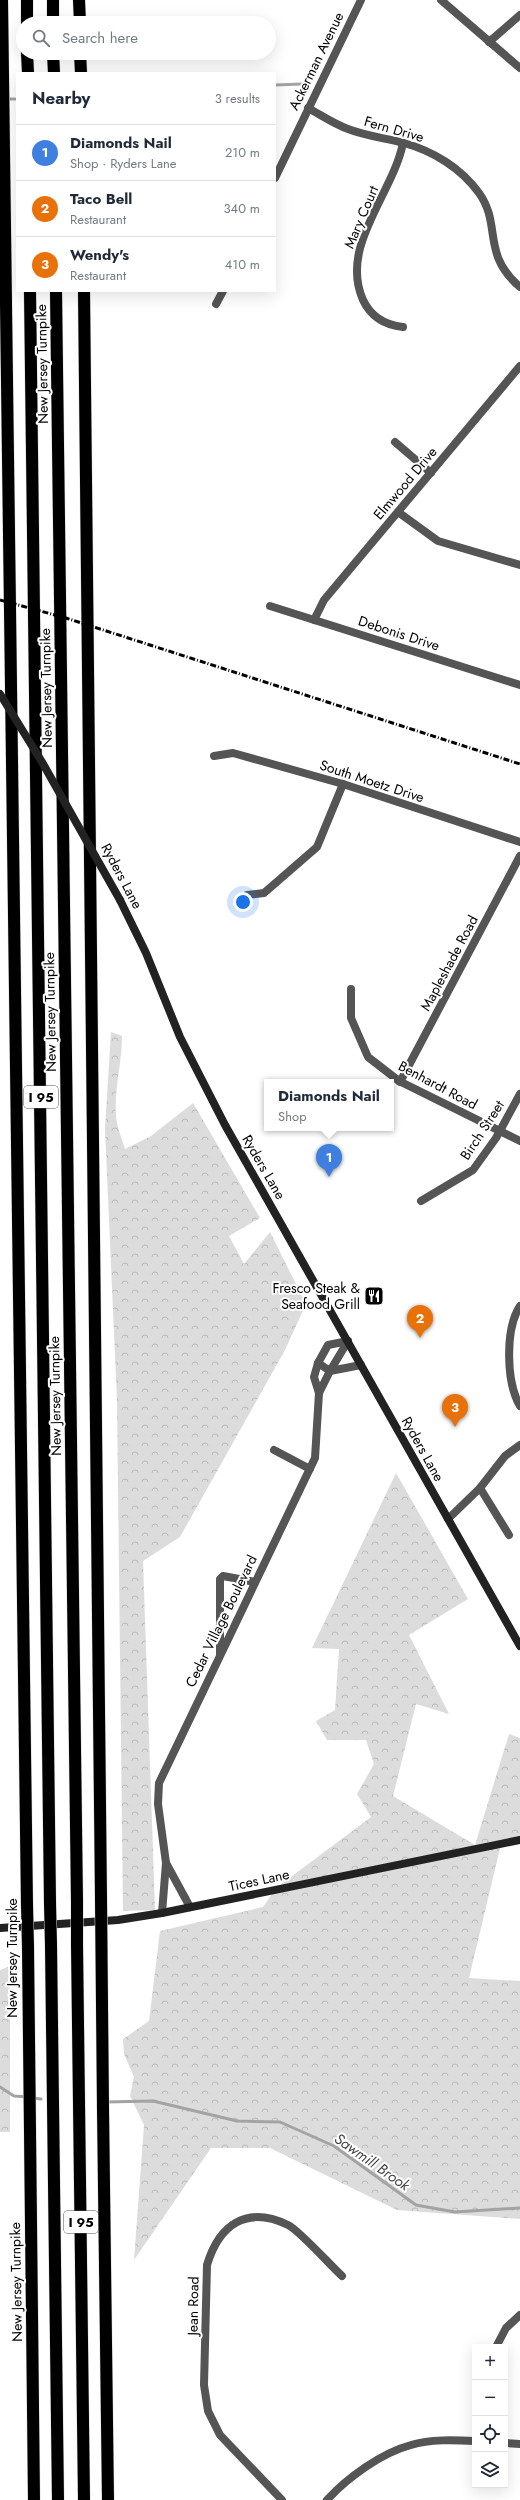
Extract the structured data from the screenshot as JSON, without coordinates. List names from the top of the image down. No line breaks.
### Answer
{"streets":{"highway":["New Jersey Turnpike","I 95"],"main road":["Ryders Lane","Tices Lane"],"street":["Ackerman Avenue","Fern Drive","Mary Court","Elmwood Drive","Debonis Drive","South Moetz Drive","Mapleshade Road","Benhardt Road","Birch Street","Cedar Village Boulevard","Jean Road"]},"crossings":[["Ackerman Avenue","Fern Drive"],["Fern Drive","Mary Court"],["Elmwood Drive","Debonis Drive"],["Ryders Lane","Cedar Village Boulevard"],["Mapleshade Road","Benhardt Road"],["Benhardt Road","Birch Street"],["Cedar Village Boulevard","Tices Lane"]],"water":["Sawmill Brook"],"places":{"restaurant":["Fresco Steak & Seafood Grill"]},"page":{"search":"Search here","heading":["Nearby","3 results"],"list":[{"mark":"1","name":"Diamonds Nail","note":"Shop · Ryders Lane","value":"210 m"},{"mark":"2","name":"Taco Bell","note":"Restaurant","value":"340 m"},{"mark":"3","name":"Wendy's","note":"Restaurant","value":"410 m"}],"popup":["Diamonds Nail","Shop"],"pins":["1","2","3"],"map_buttons":["+","−"]}}
